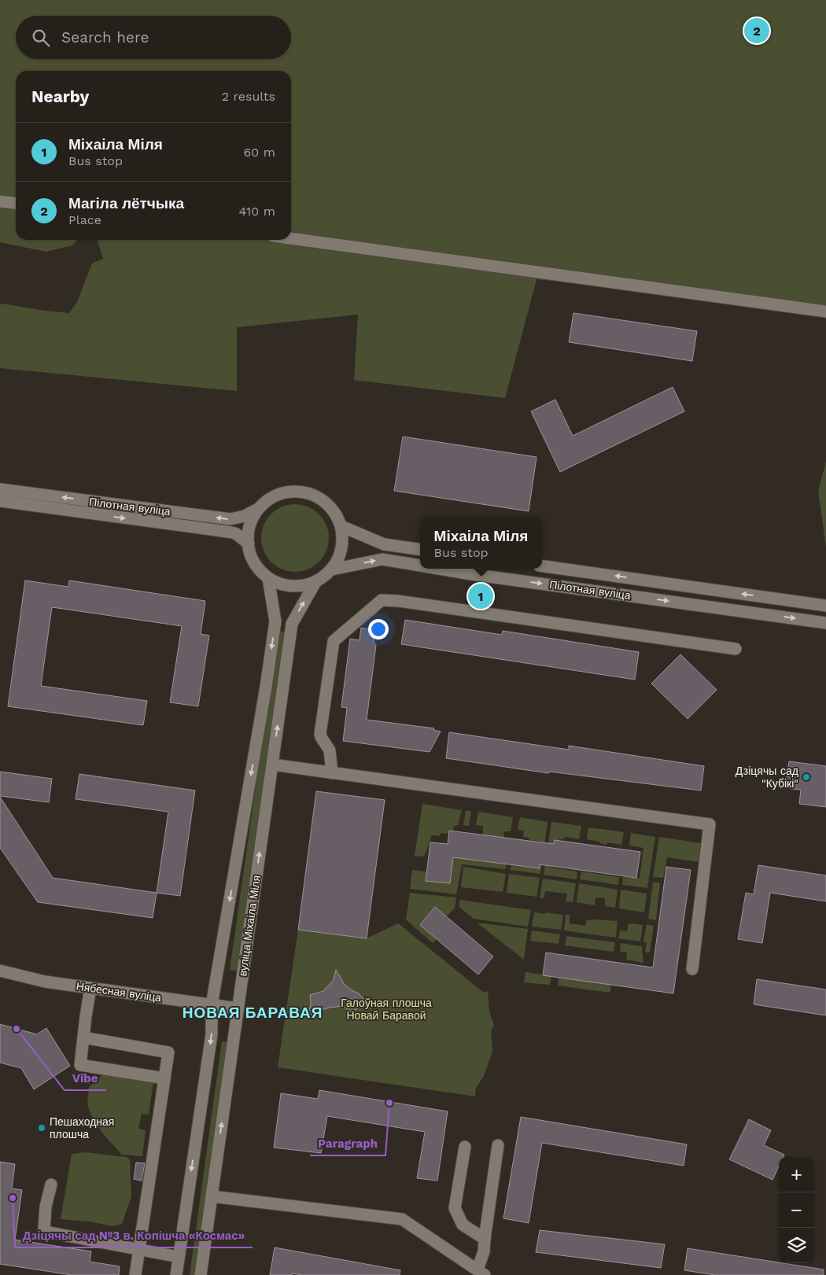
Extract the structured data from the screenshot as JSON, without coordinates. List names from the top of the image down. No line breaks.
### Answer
{"streets":{"street":["Пілотная вуліца","вуліца Міхаіла Міля","Нябесная вуліца"]},"crossings":[["Пілотная вуліца","вуліца Міхаіла Міля"],["вуліца Міхаіла Міля","Нябесная вуліца"]],"districts":["НОВАЯ БАРАВАЯ"],"parks":["Галоўная плошча Новай Баравой"],"places":["Дзіцячы сад \"Кубікі\"","Vibe","Paragraph","Пешаходная плошча","Дзіцячы сад №3 в. Копішча «Космас»"],"page":{"search":"Search here","pins":["2","1"],"heading":["Nearby","2 results"],"list":[{"mark":"1","name":"Міхаіла Міля","note":"Bus stop","value":"60 m"},{"mark":"2","name":"Магіла лётчыка","note":"Place","value":"410 m"}],"popup":["Міхаіла Міля","Bus stop"],"map_buttons":["+","−"]}}
